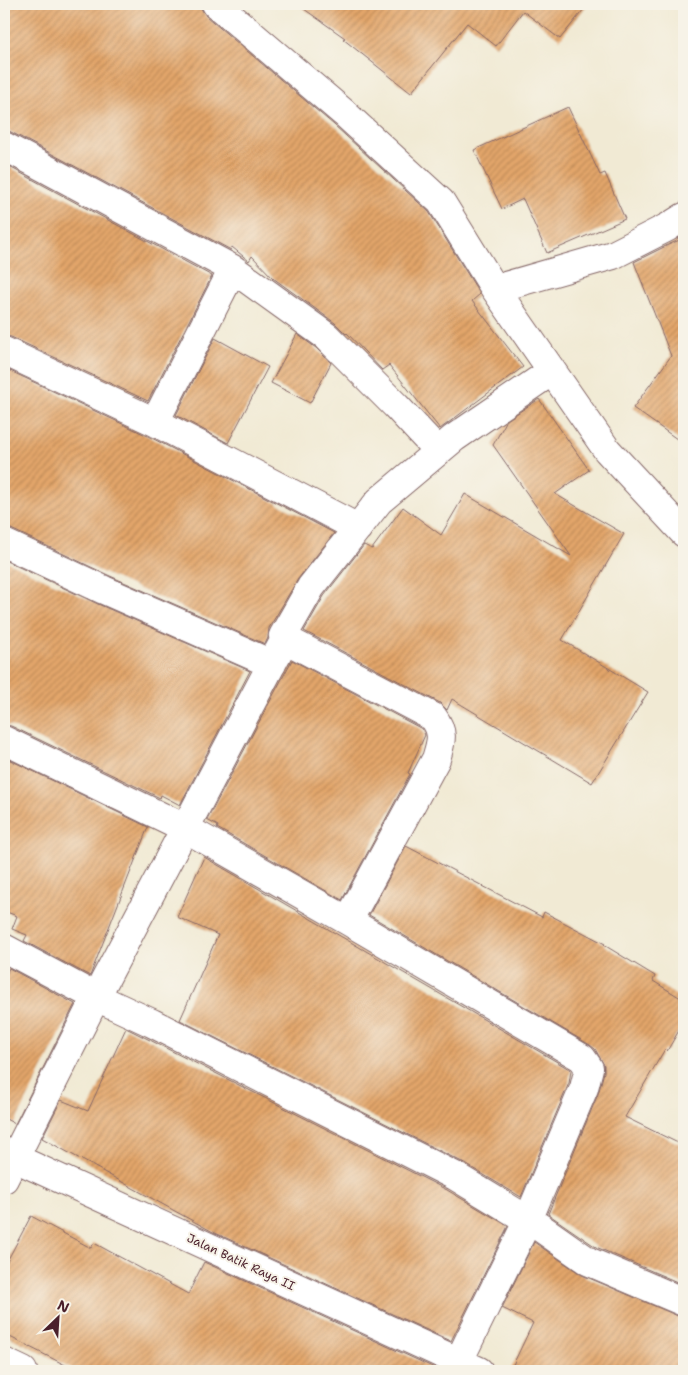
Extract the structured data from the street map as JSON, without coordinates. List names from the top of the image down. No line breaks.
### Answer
{"streets":{"street":["Jalan Batik Raya II"]},"north":"top right"}
